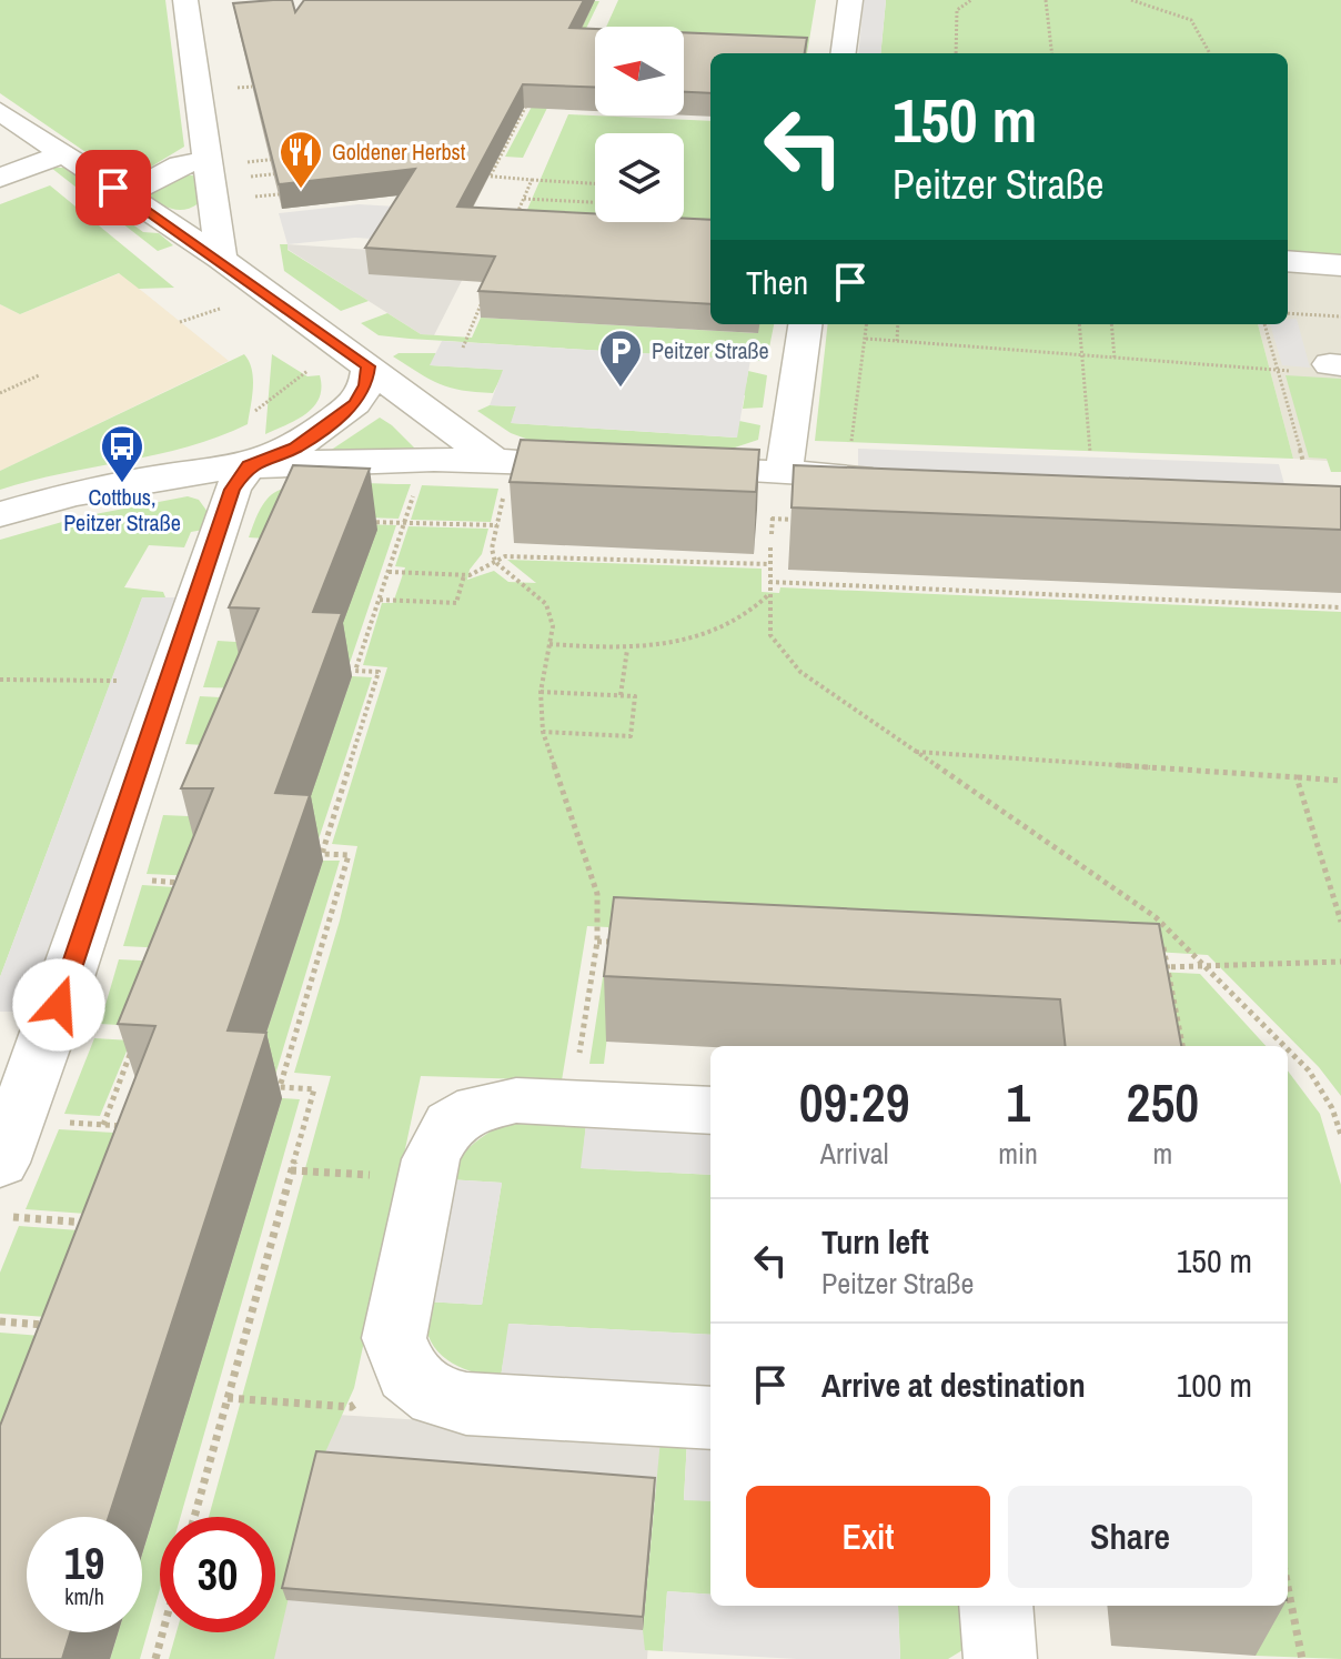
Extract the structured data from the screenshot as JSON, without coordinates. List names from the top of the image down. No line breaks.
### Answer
{"places":{"restaurant":["Goldener Herbst"],"parking":["Peitzer Straße"],"bus stop":["Cottbus, Peitzer Straße"]},"north":"left","page":{"turn":["150 m","Peitzer Straße"],"then":"Then","eta":["09:29","Arrival","1","min","250","m"],"list":[{"name":"Turn left","note":"Peitzer Straße","value":"150 m"},{"name":"Arrive at destination","value":"100 m"}],"buttons":["Exit","Share"],"speed":"19 km/h","limit":"30"}}
